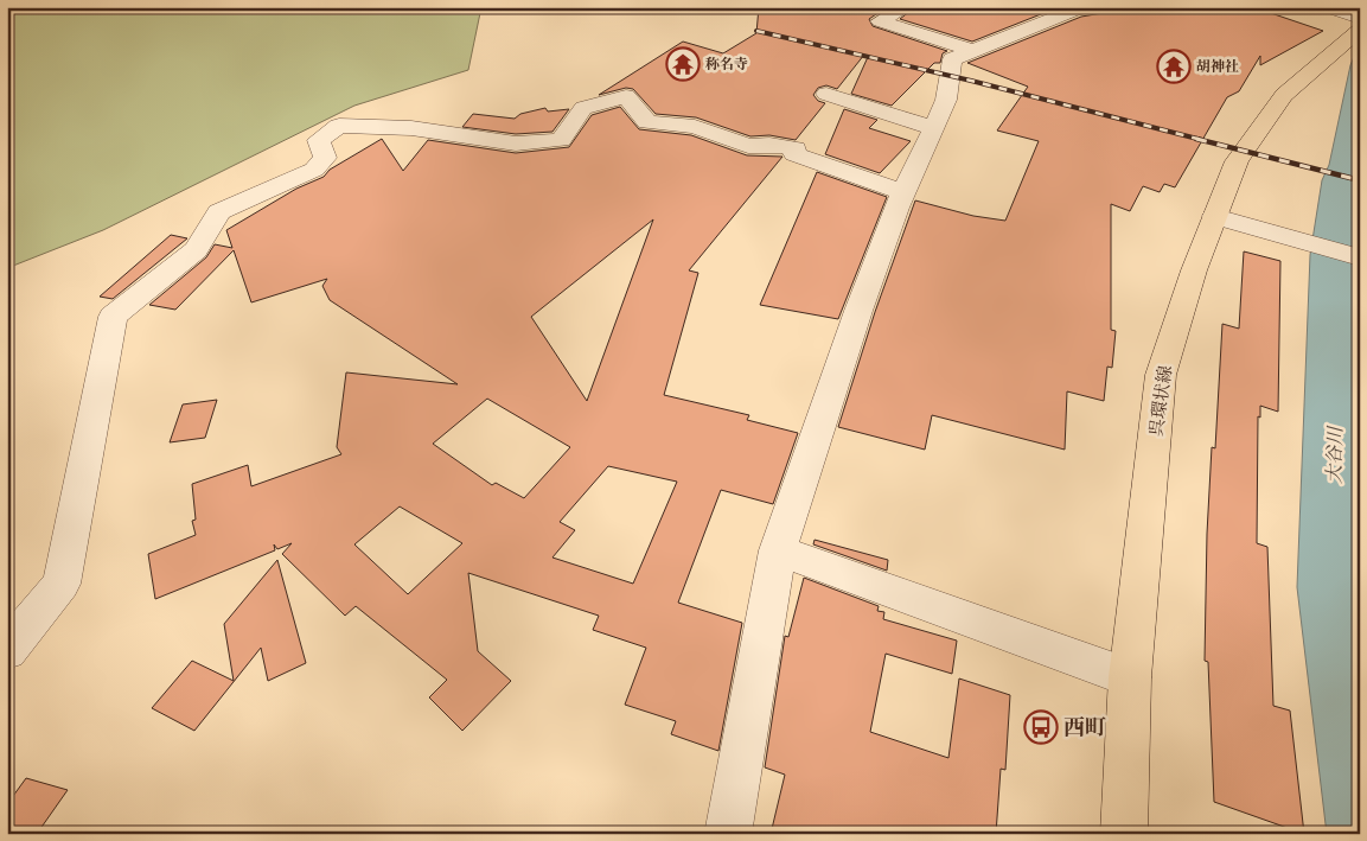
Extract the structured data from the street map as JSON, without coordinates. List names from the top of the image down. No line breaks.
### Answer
{"streets":{"main road":["呉環状線"]},"water":["大谷川"],"places":{"temple":["称名寺","胡神社"],"bus stop":["西町"]}}
